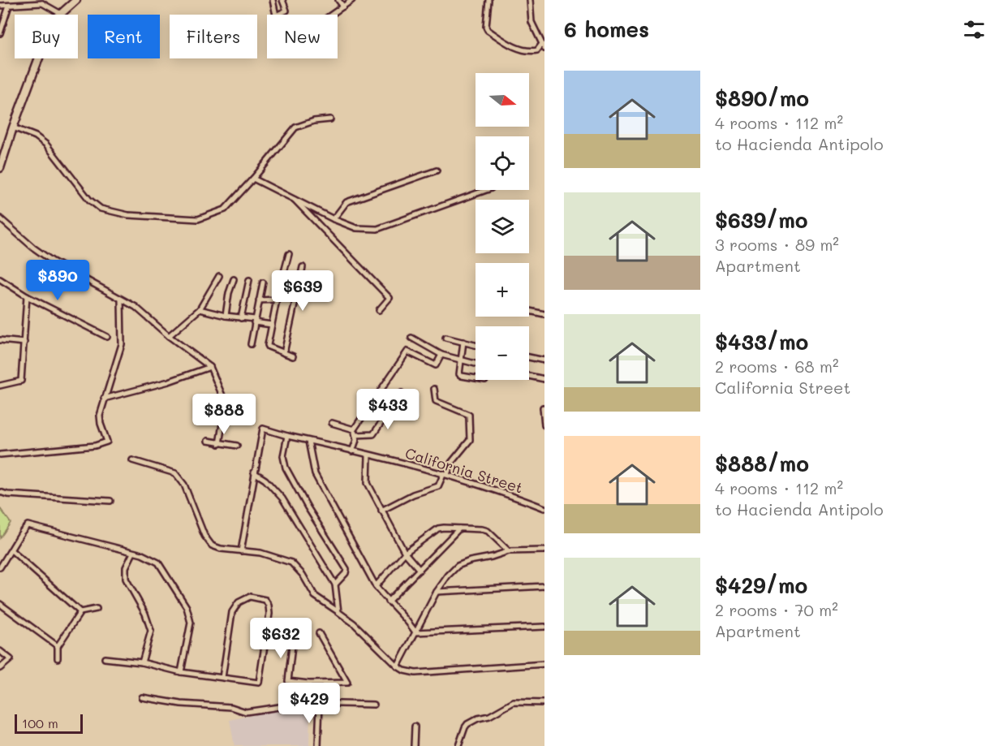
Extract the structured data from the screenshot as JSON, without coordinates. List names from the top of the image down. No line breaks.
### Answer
{"streets":{"street":["California Street"]},"scale_bar":"100 m","north":"right","page":{"heading":"6 homes","chip":["Buy","Rent","Filters","New"],"list":[{"name":"$890/mo","note":"4 rooms · 112 m² · to Hacienda Antipolo"},{"name":"$639/mo","note":"3 rooms · 89 m² · Apartment"},{"name":"$433/mo","note":"2 rooms · 68 m² · California Street"},{"name":"$888/mo","note":"4 rooms · 112 m² · to Hacienda Antipolo"},{"name":"$429/mo","note":"2 rooms · 70 m² · Apartment"}],"map_buttons":["+","−"],"price":["$890","$639","$433","$888","$632","$429"],"scale":"100 m"}}
